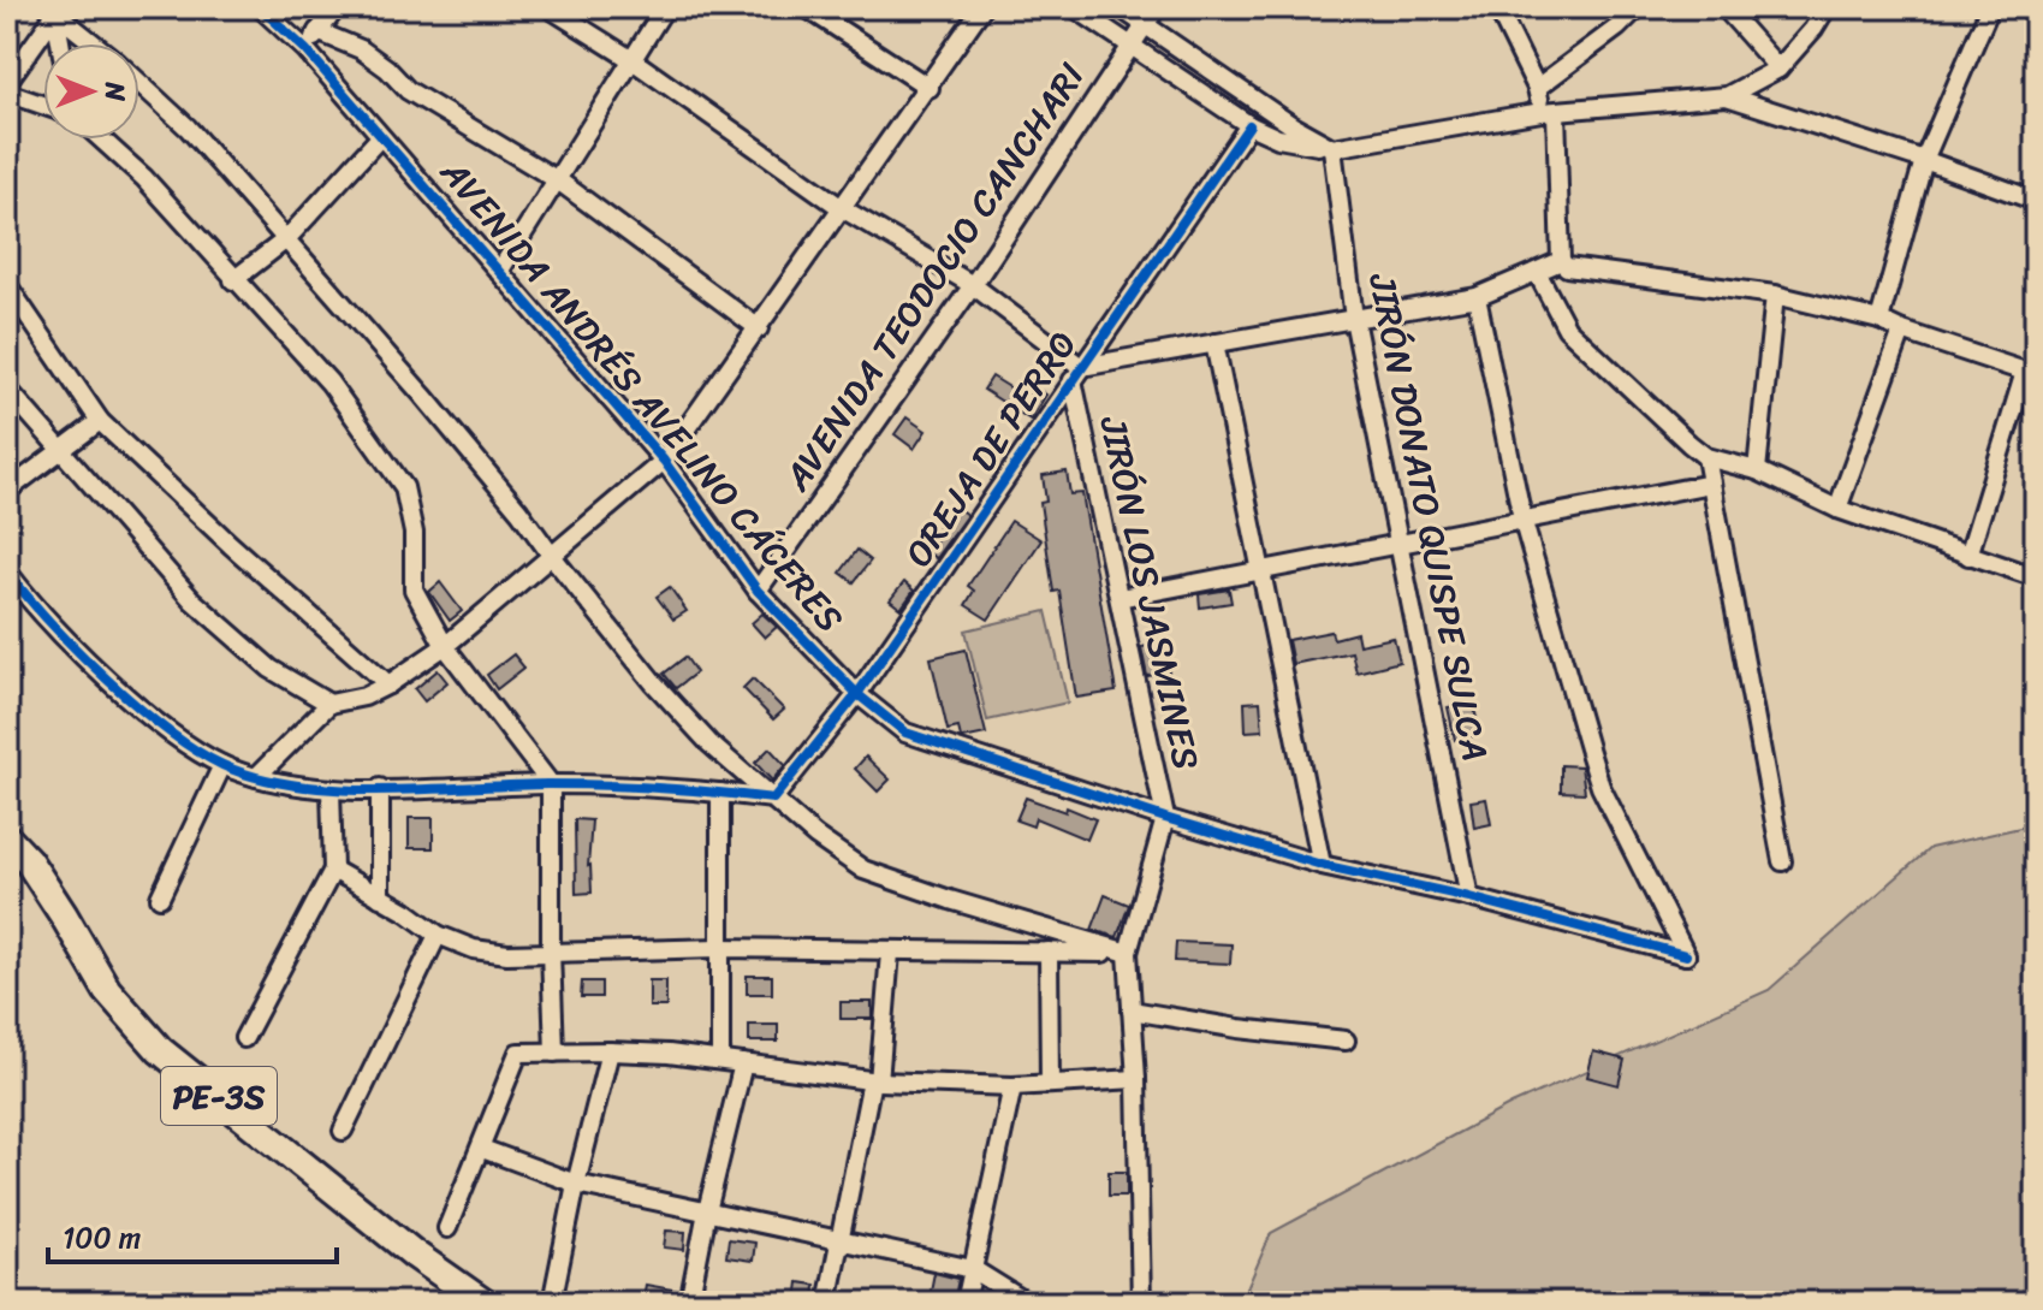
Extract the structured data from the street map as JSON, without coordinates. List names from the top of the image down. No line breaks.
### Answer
{"streets":{"highway":["PE-3S"],"street":["AVENIDA TEODOCIO CANCHARI","AVENIDA ANDRÉS AVELINO CÁCERES","OREJA DE PERRO","JIRÓN DONATO QUISPE SULCA","JIRÓN LOS JASMINES"]},"crossings":[["AVENIDA TEODOCIO CANCHARI","AVENIDA ANDRÉS AVELINO CÁCERES"],["AVENIDA ANDRÉS AVELINO CÁCERES","OREJA DE PERRO"],["AVENIDA ANDRÉS AVELINO CÁCERES","JIRÓN DONATO QUISPE SULCA"],["AVENIDA ANDRÉS AVELINO CÁCERES","JIRÓN LOS JASMINES"],["OREJA DE PERRO","JIRÓN LOS JASMINES"]],"scale_bar":"100 m","north":"right"}
